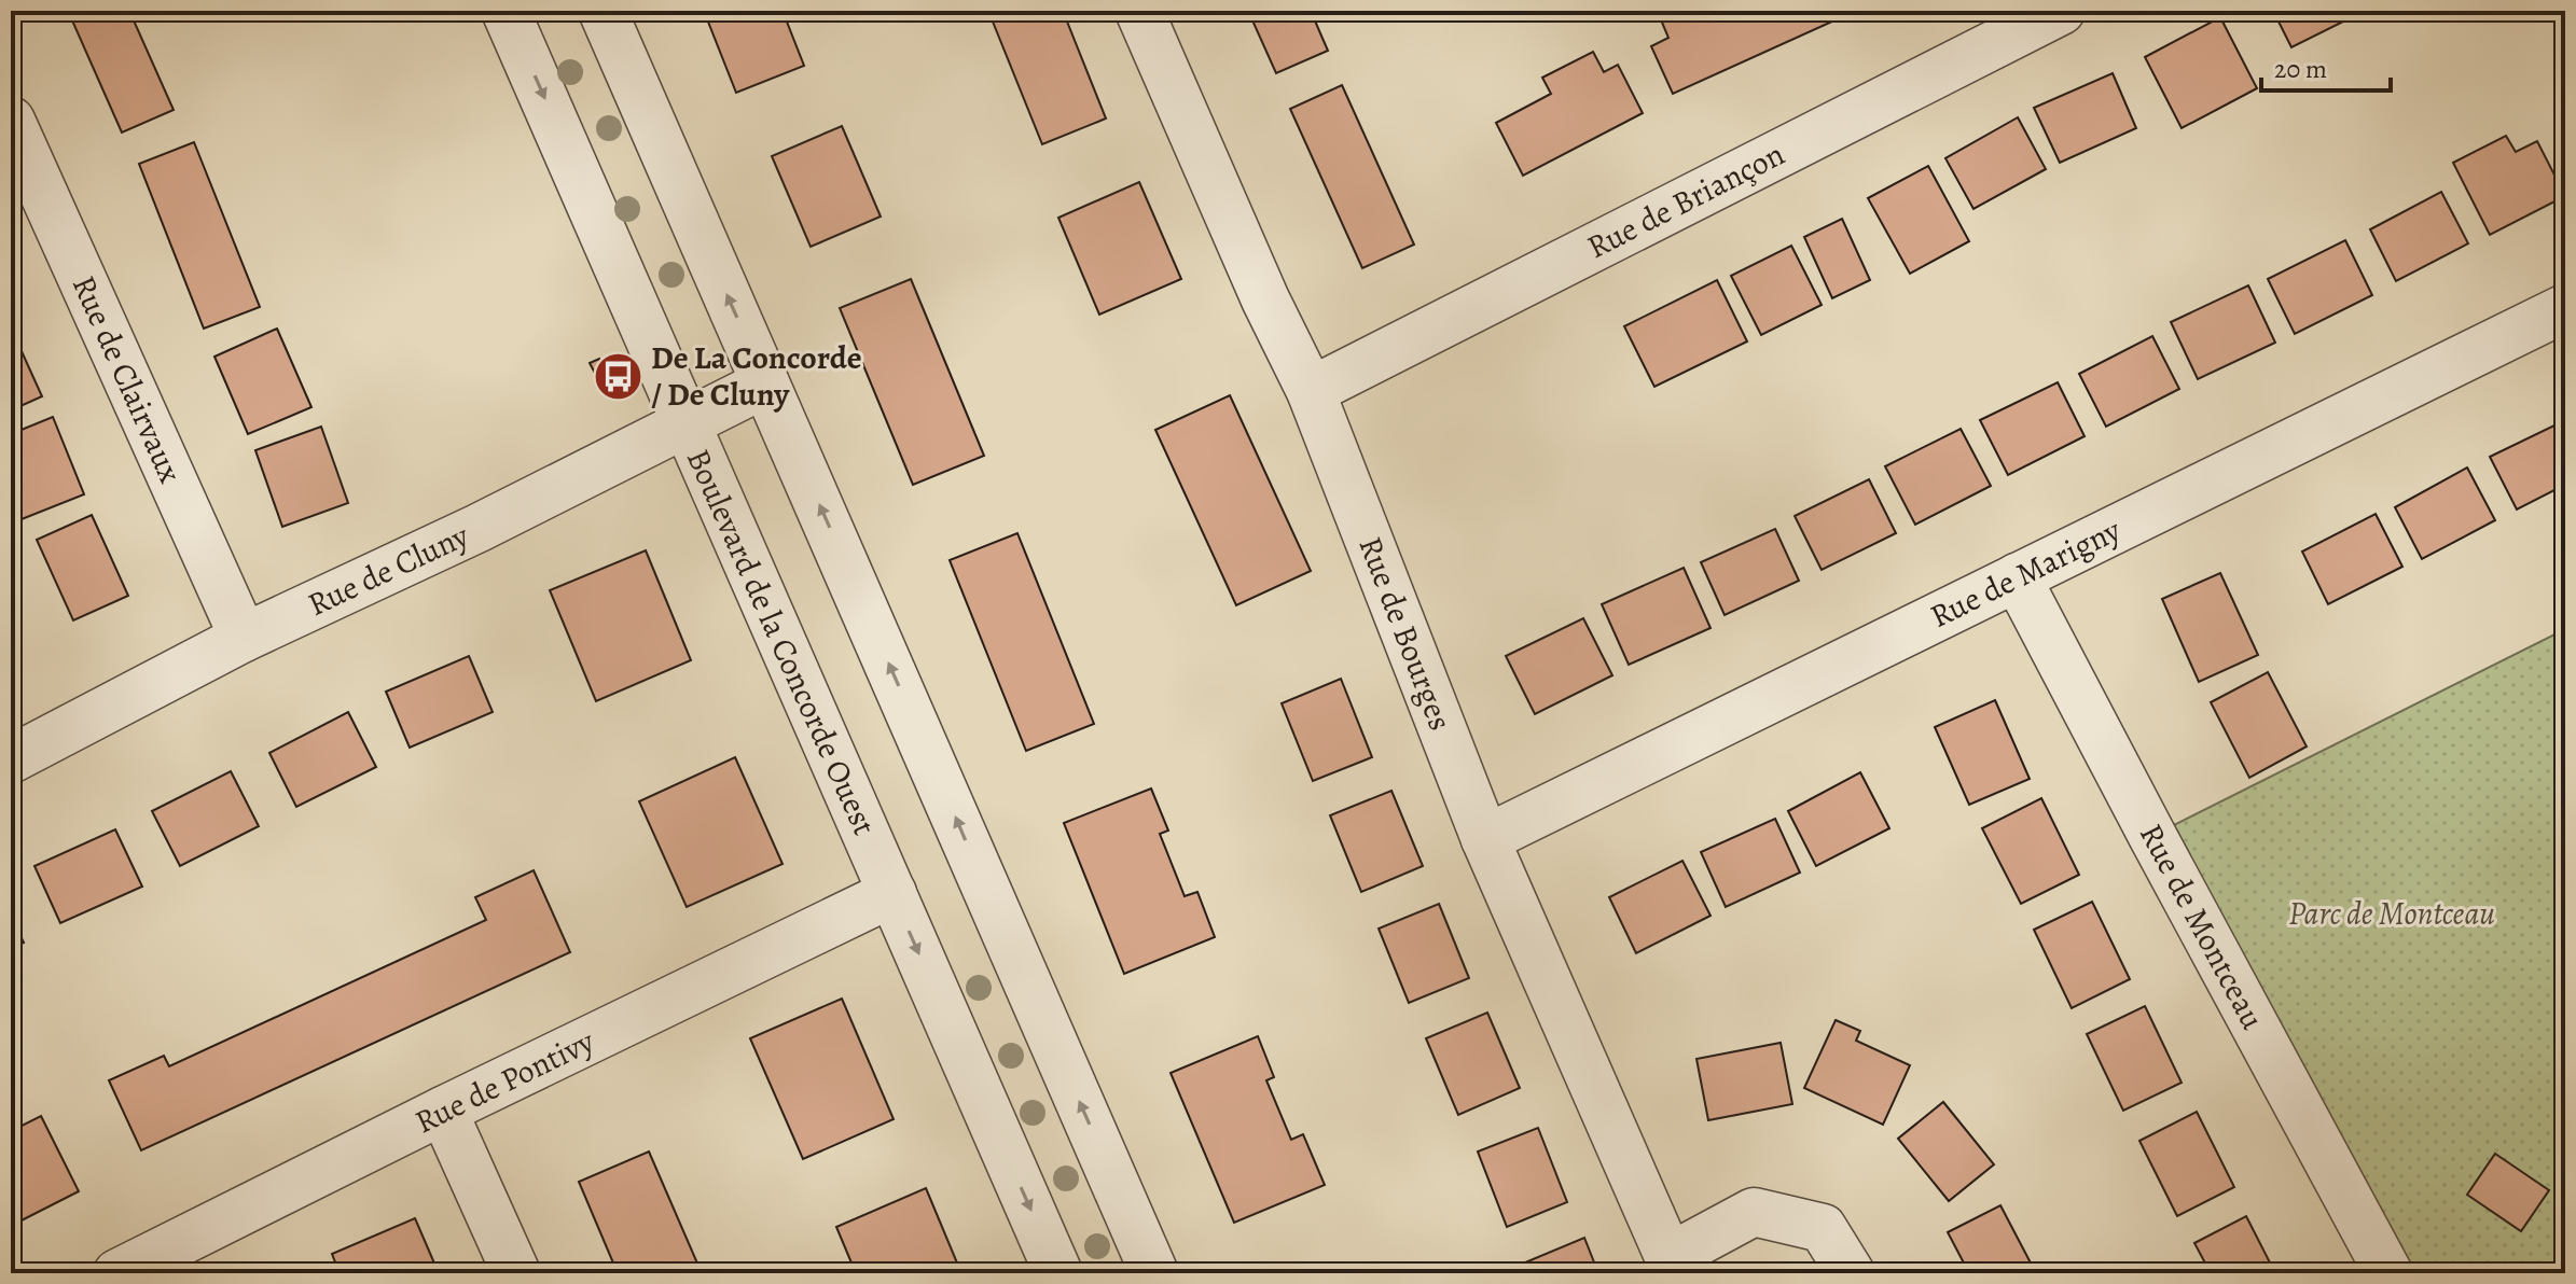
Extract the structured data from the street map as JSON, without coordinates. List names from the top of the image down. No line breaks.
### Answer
{"streets":{"street":["Rue de Briançon","Rue de Clairvaux","Rue de Cluny","Rue de Marigny","Rue de Bourges","Boulevard de la Concorde Ouest","Rue de Montceau","Rue de Pontivy"]},"crossings":[["Rue de Briançon","Rue de Bourges"],["Rue de Clairvaux","Rue de Cluny"],["Rue de Cluny","Boulevard de la Concorde Ouest"],["Rue de Marigny","Rue de Bourges"],["Rue de Marigny","Rue de Montceau"],["Boulevard de la Concorde Ouest","Rue de Pontivy"]],"parks":["Parc de Montceau"],"places":{"bus stop":["De La Concorde / De Cluny"]},"scale_bar":"20 m"}
